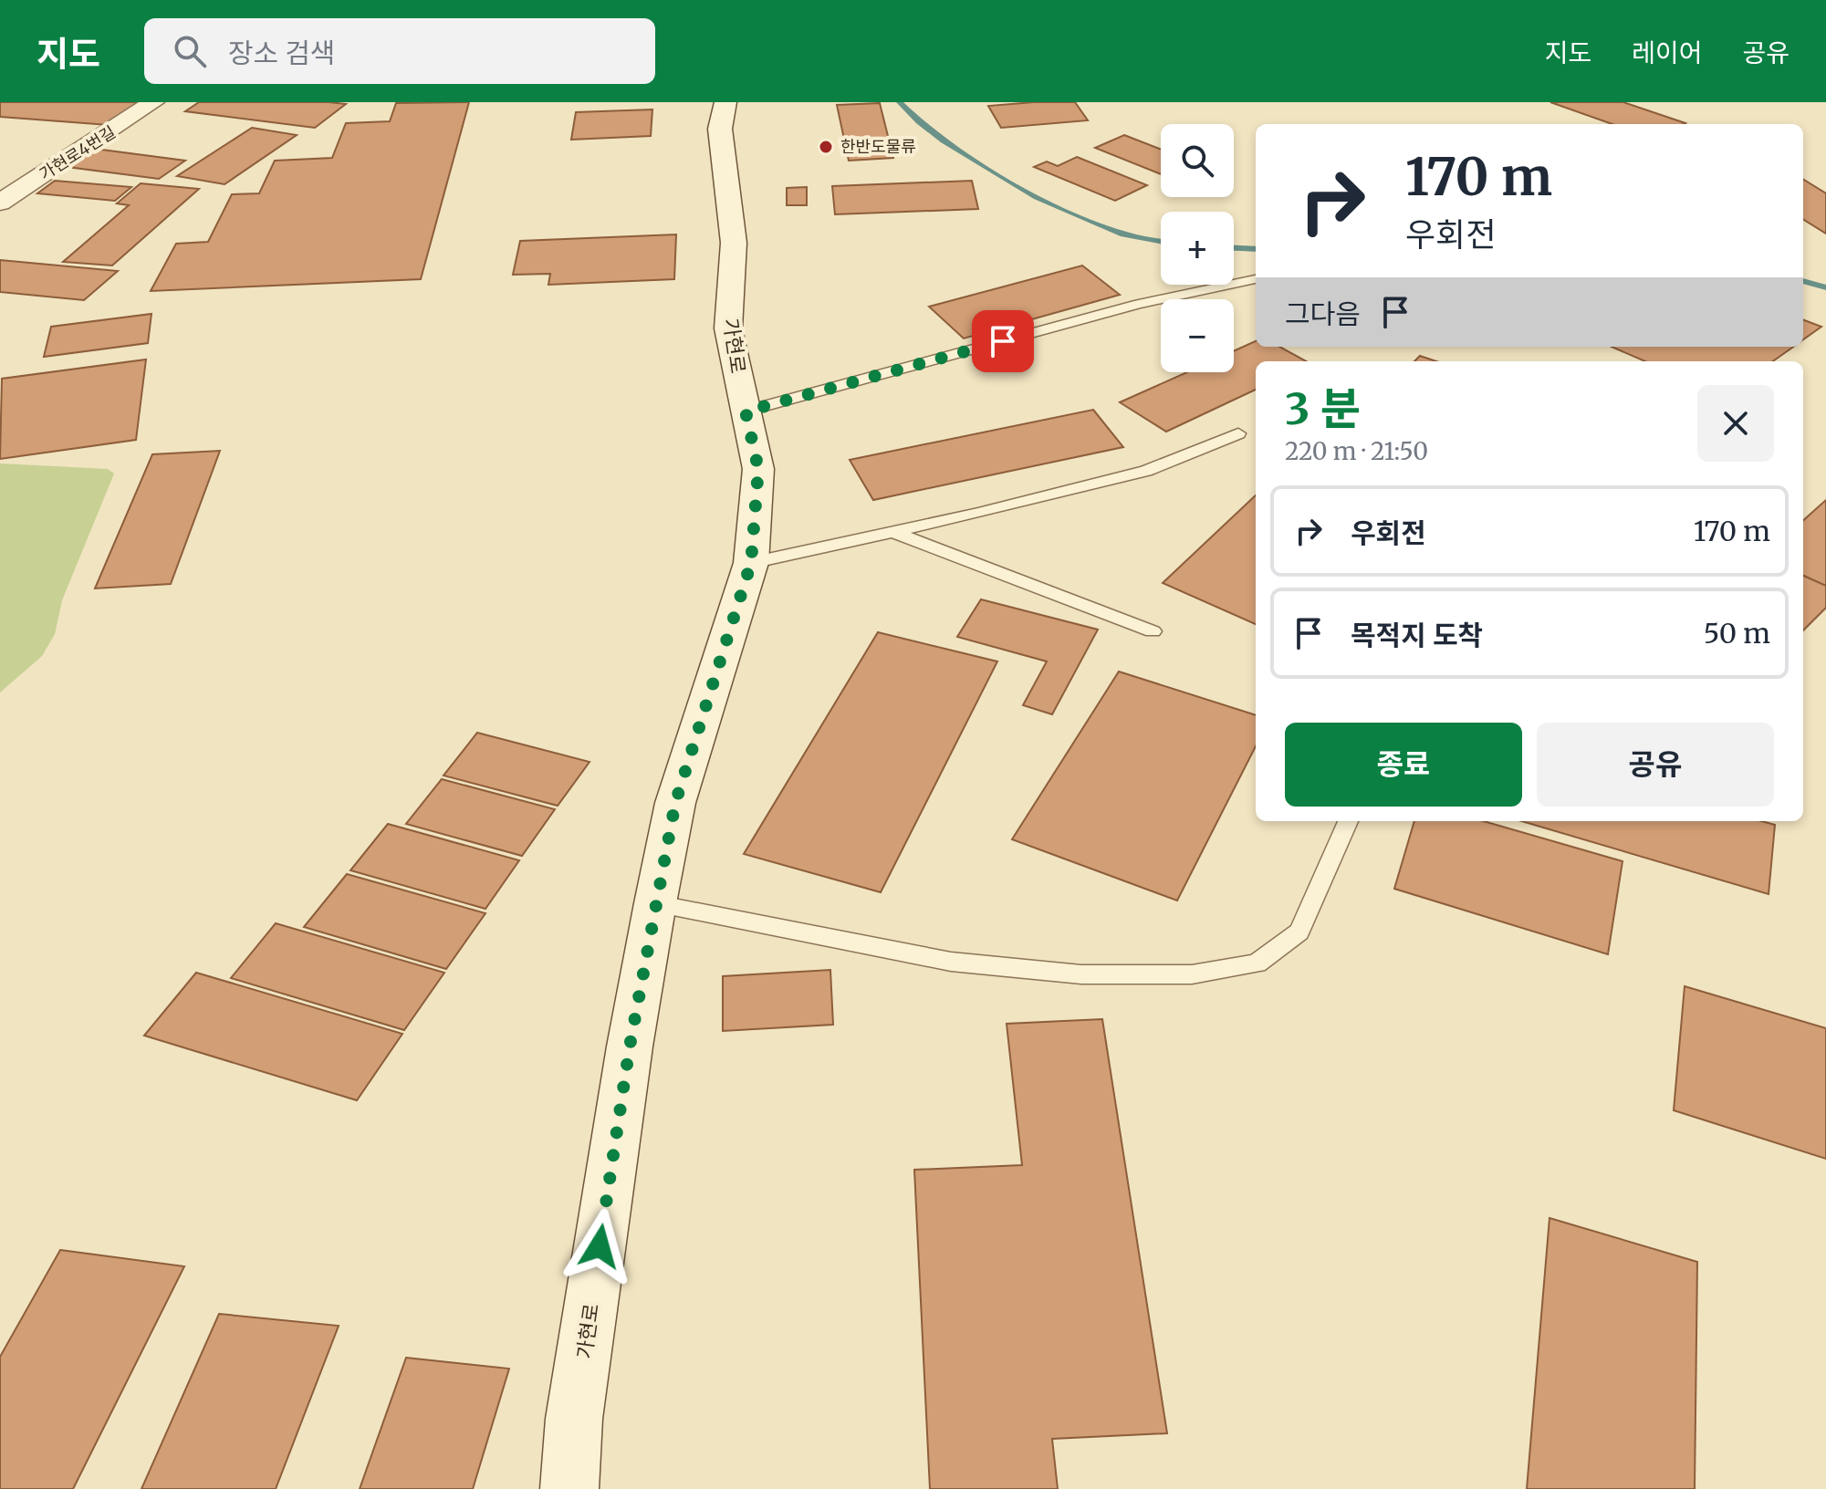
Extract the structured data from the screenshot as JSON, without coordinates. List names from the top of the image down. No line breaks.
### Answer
{"streets":{"street":["가현로4번길","가현로"]},"places":["한반도물류"],"page":{"header":"지도","search":"장소 검색","nav":["지도","레이어","공유"],"map_buttons":["+","−"],"turn":["170 m","우회전"],"then":"그다음","heading":["3 분","220 m · 21:50"],"list":[{"name":"우회전","value":"170 m"},{"name":"목적지 도착","value":"50 m"}],"buttons":["종료","공유"]}}
